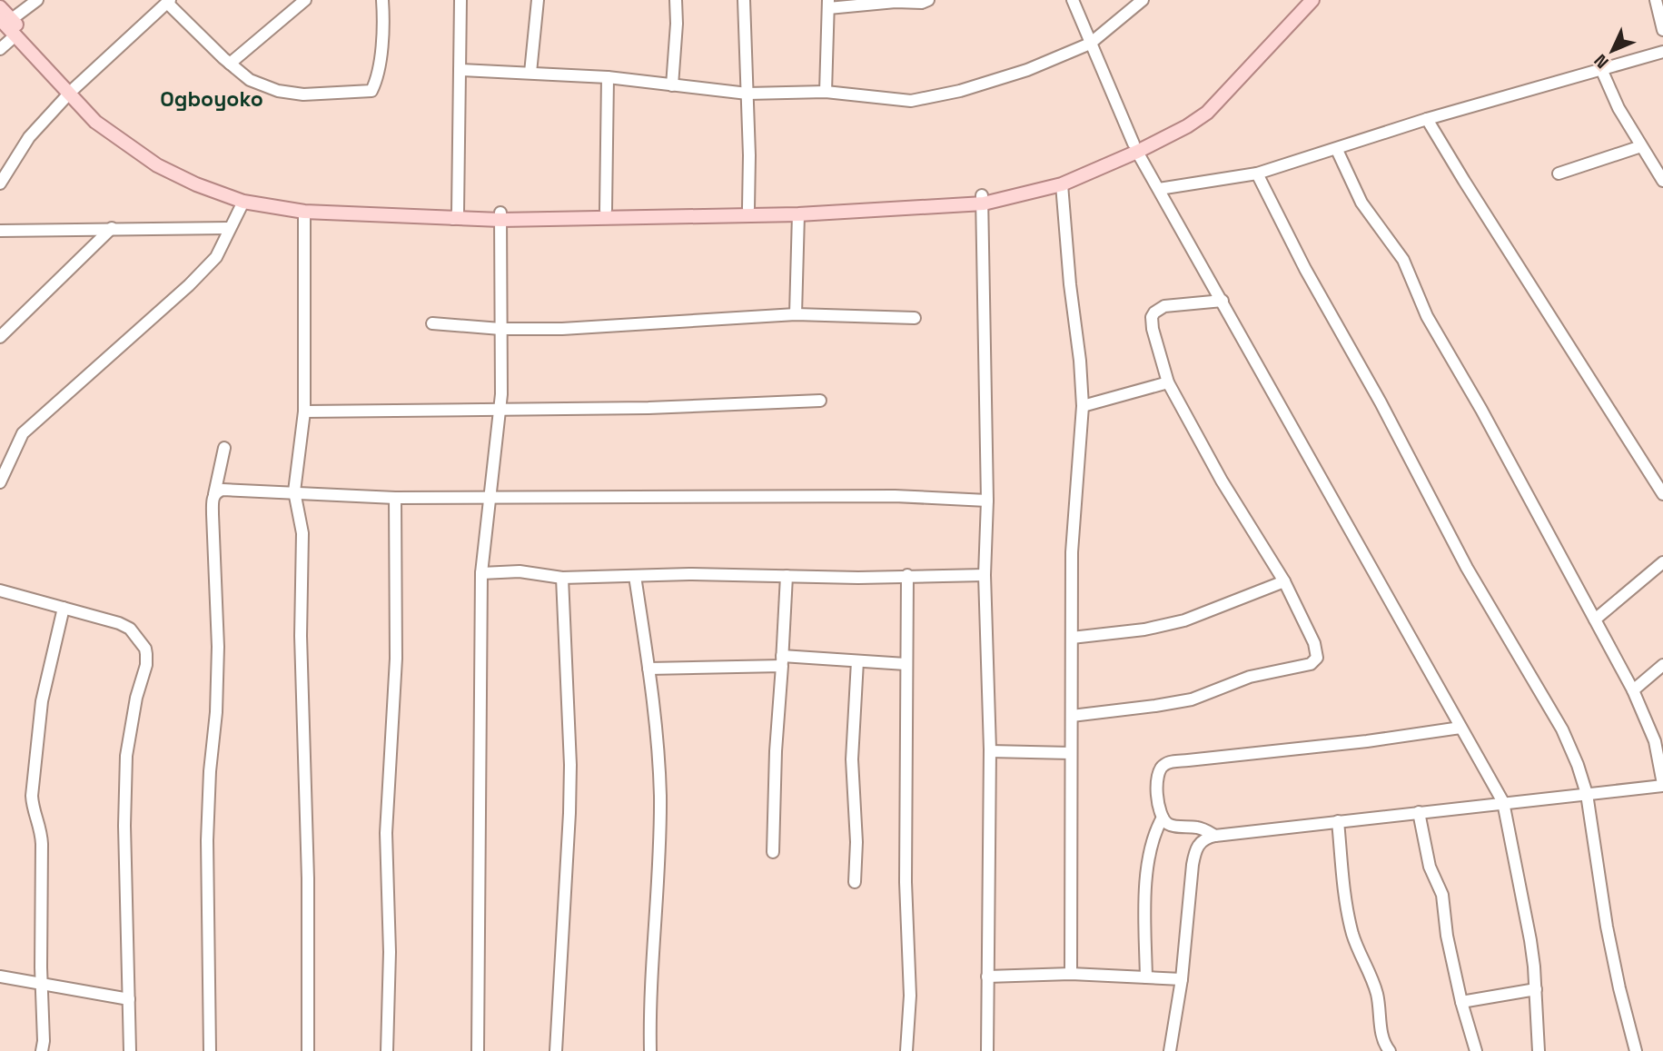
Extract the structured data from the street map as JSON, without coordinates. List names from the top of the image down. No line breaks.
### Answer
{"districts":["Ogboyoko"],"north":"bottom left"}
